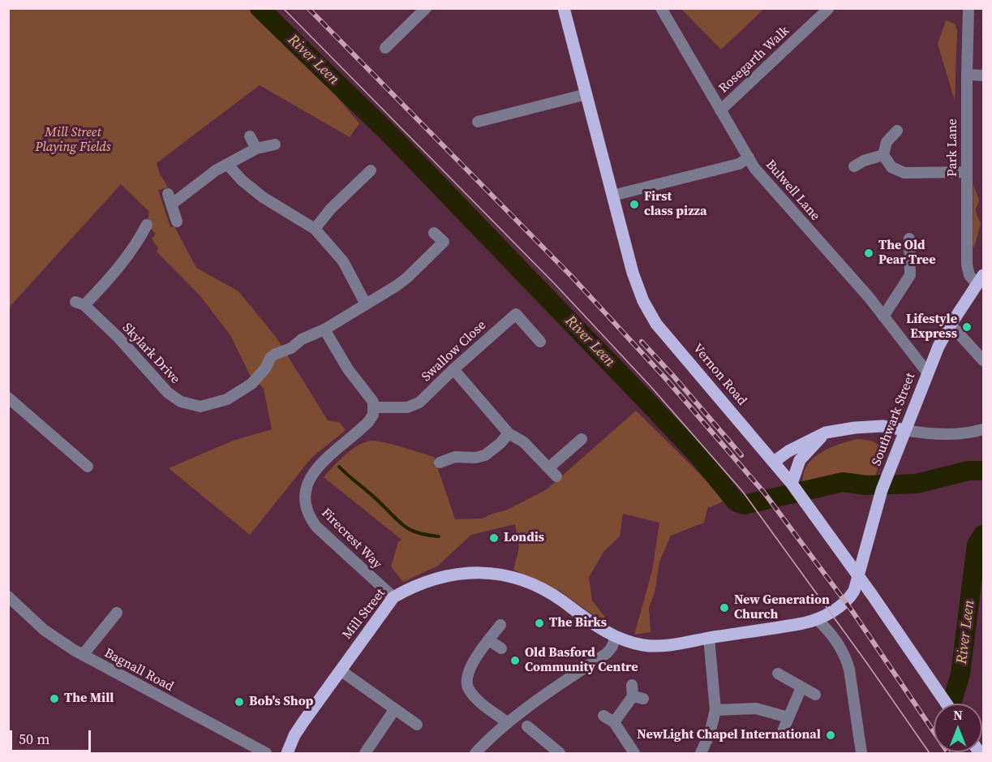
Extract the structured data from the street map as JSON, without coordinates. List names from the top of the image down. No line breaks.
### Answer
{"streets":{"main road":["Vernon Road","Southwark Street","Mill Street"],"street":["Rosegarth Walk","Park Lane","Bulwell Lane","Swallow Close","Skylark Drive","Firecrest Way","Bagnall Road"]},"crossings":[["Rosegarth Walk","Bulwell Lane"],["Park Lane","Southwark Street"],["Bulwell Lane","Southwark Street"],["Swallow Close","Firecrest Way"],["Vernon Road","Southwark Street"],["Southwark Street","Mill Street"],["Firecrest Way","Mill Street"]],"water":["River Leen"],"parks":["Mill Street Playing Fields"],"places":["First class pizza","The Old Pear Tree","Lifestyle Express","Londis","New Generation Church","The Birks","Old Basford Community Centre","The Mill","Bob's Shop","NewLight Chapel International"],"scale_bar":"50 m","north":"top"}
